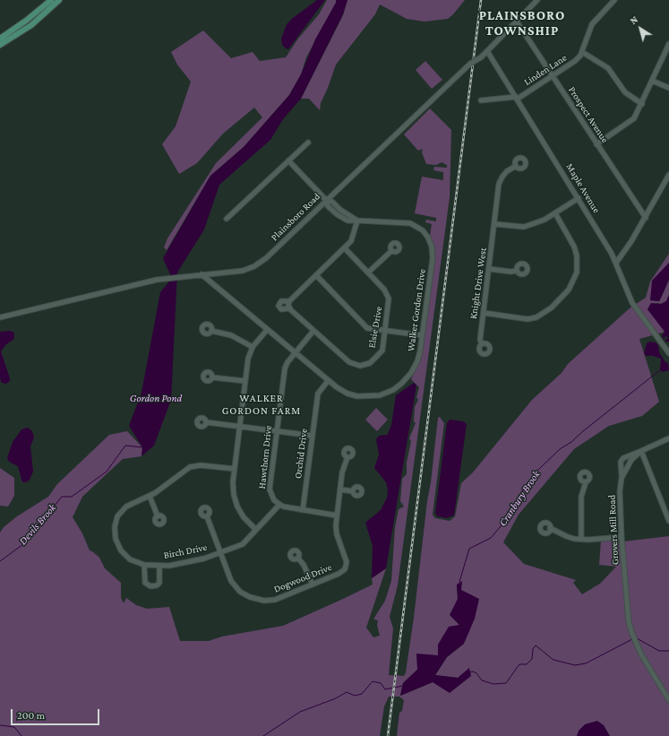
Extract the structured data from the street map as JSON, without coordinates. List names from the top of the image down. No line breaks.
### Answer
{"streets":{"street":["Linden Lane","Prospect Avenue","Maple Avenue","Plainsboro Road","Knight Drive West","Walker Gordon Drive","Elsie Drive","Orchid Drive","Hawthorn Drive","Grovers Mill Road","Birch Drive","Dogwood Drive"]},"crossings":[["Linden Lane","Prospect Avenue"],["Linden Lane","Maple Avenue"],["Prospect Avenue","Plainsboro Road"],["Maple Avenue","Plainsboro Road"],["Plainsboro Road","Walker Gordon Drive"],["Walker Gordon Drive","Elsie Drive"],["Walker Gordon Drive","Orchid Drive"],["Walker Gordon Drive","Hawthorn Drive"],["Elsie Drive","Hawthorn Drive"],["Hawthorn Drive","Birch Drive"],["Birch Drive","Dogwood Drive"]],"districts":["PLAINSBORO TOWNSHIP","WALKER GORDON FARM"],"water":["Gordon Pond","Cranbury Brook","Devils Brook"],"scale_bar":"200 m","north":"top left"}
